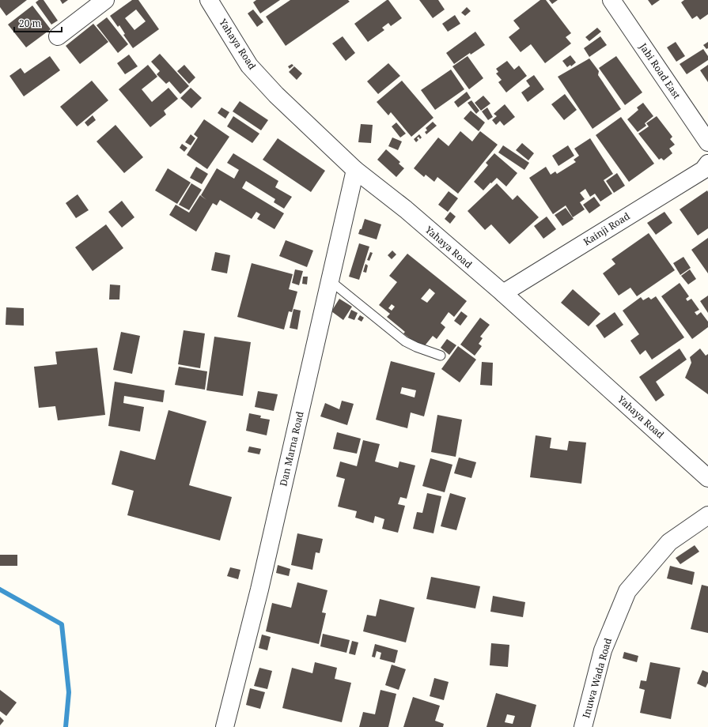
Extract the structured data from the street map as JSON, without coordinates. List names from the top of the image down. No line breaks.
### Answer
{"streets":{"street":["Yahaya Road","Jabi Road East","Kainji Road","Dan Marna Road","Inuwa Wada Road"]},"crossings":[["Yahaya Road","Kainji Road"],["Yahaya Road","Dan Marna Road"]],"scale_bar":"20 m"}
